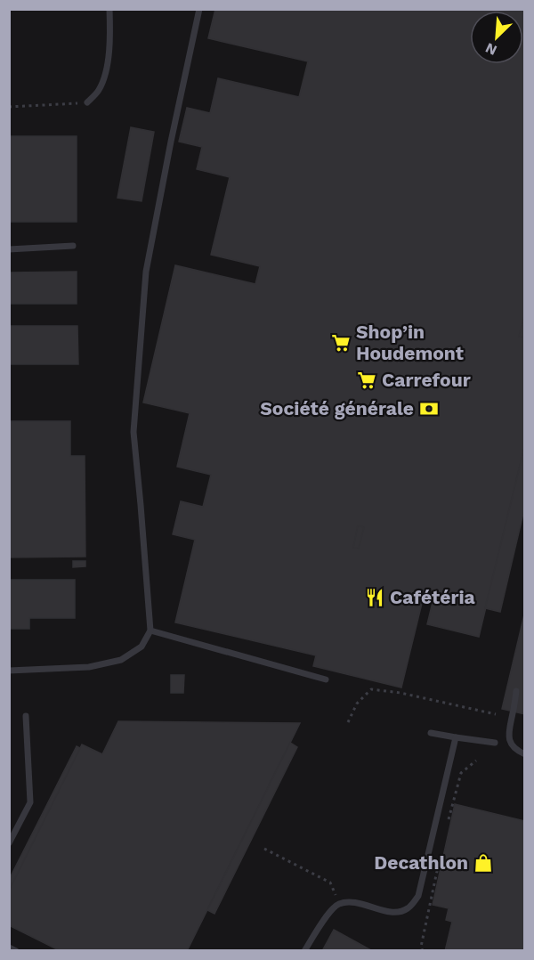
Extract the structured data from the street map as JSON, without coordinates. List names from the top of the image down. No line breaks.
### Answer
{"places":{"supermarket":["Shop’in Houdemont","Carrefour"],"bank":["Société générale"],"restaurant":["Cafétéria"],"shop":["Decathlon"]},"north":"bottom left"}
